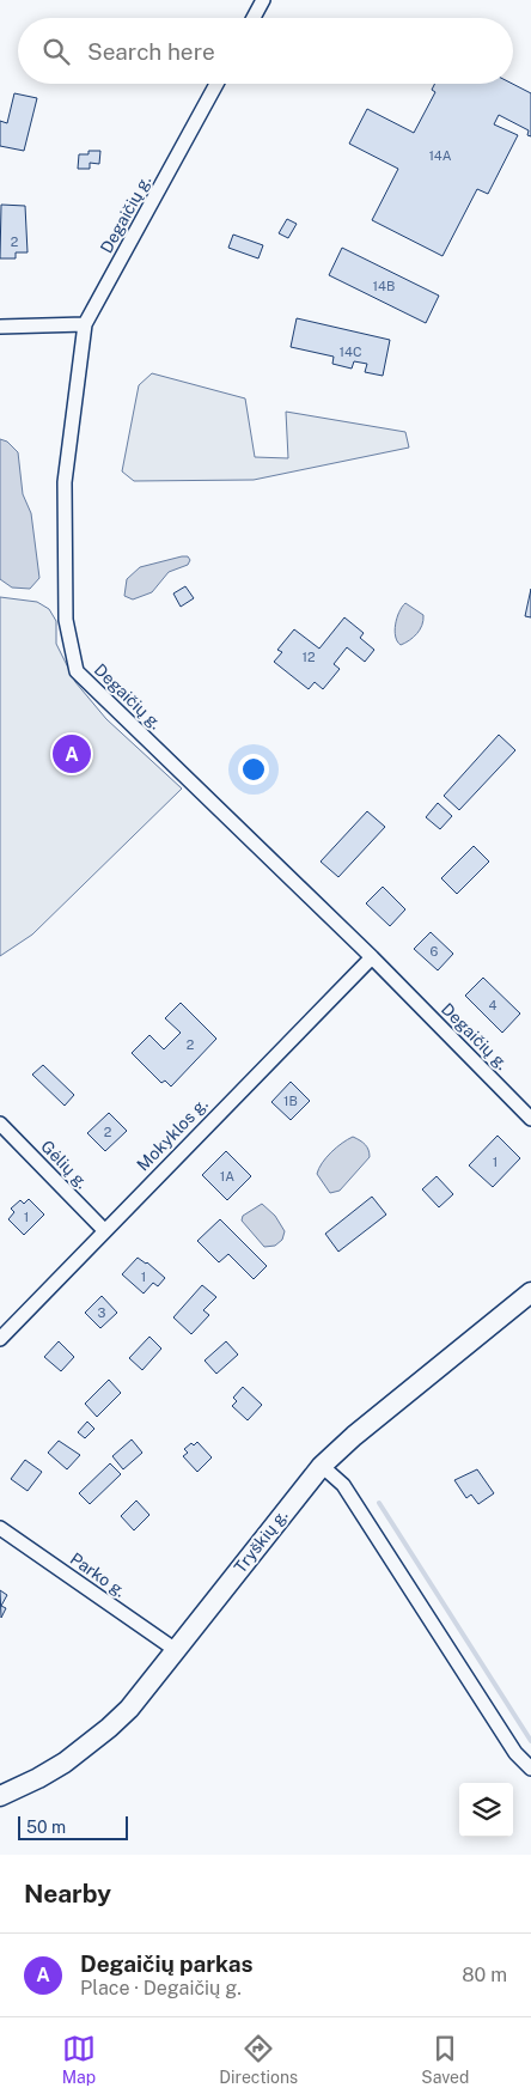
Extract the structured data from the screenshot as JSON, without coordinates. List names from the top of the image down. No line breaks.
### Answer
{"streets":{"main road":["Tryškių g."],"street":["Degaičių g.","Mokyklos g.","Gėlių g.","Parko g."]},"crossings":[["Degaičių g.","Mokyklos g."],["Mokyklos g.","Gėlių g."],["Tryškių g.","Parko g."]],"house_numbers":["14A","2","14B","14C","12","6","4","2","1B","2","1","1A","1","1","3"],"scale_bar":"50 m","page":{"search":"Search here","pins":"A","scale":"50 m","heading":"Nearby","list":[{"mark":"A","name":"Degaičių parkas","note":"Place · Degaičių g.","value":"80 m"}],"nav":["Map","Directions","Saved"]}}
